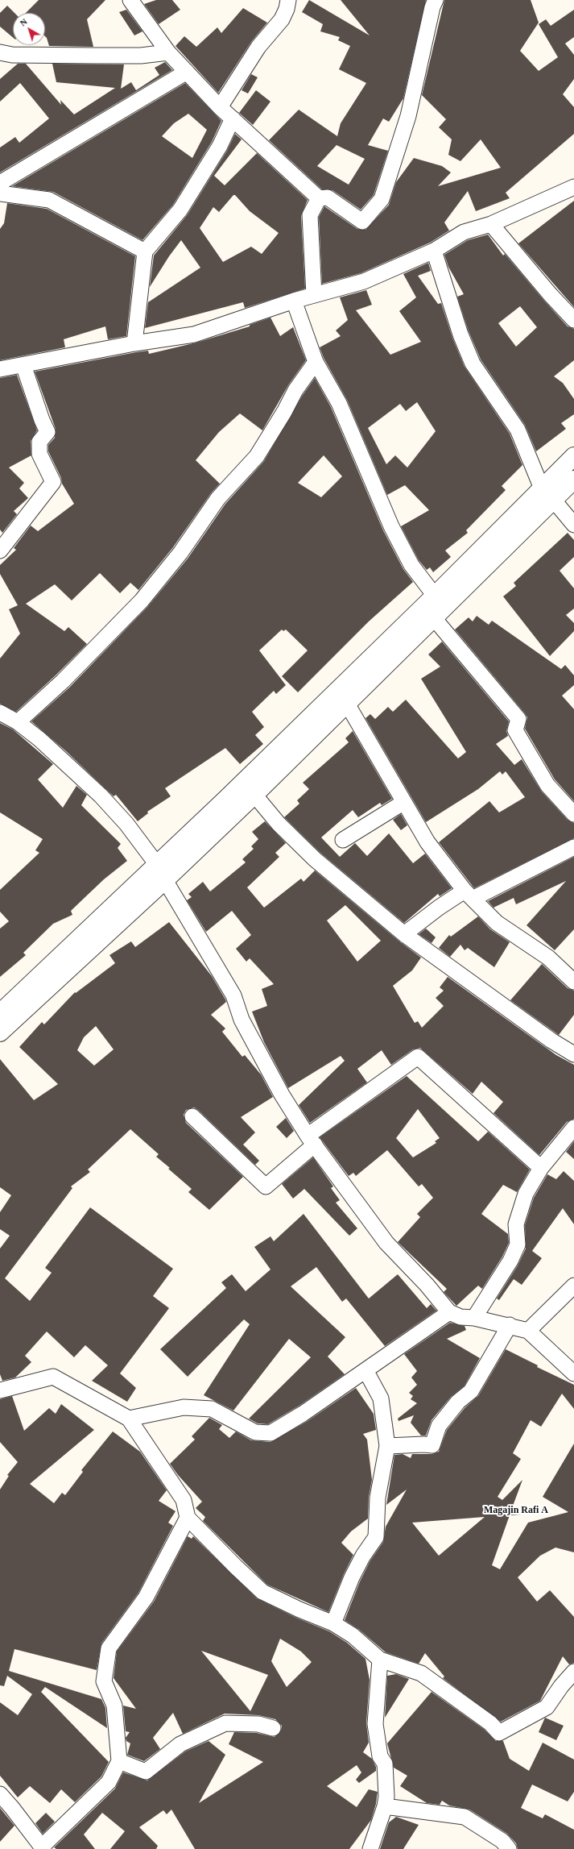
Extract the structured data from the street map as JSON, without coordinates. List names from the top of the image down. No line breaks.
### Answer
{"districts":["Magajin Rafi A"],"north":"top left"}
